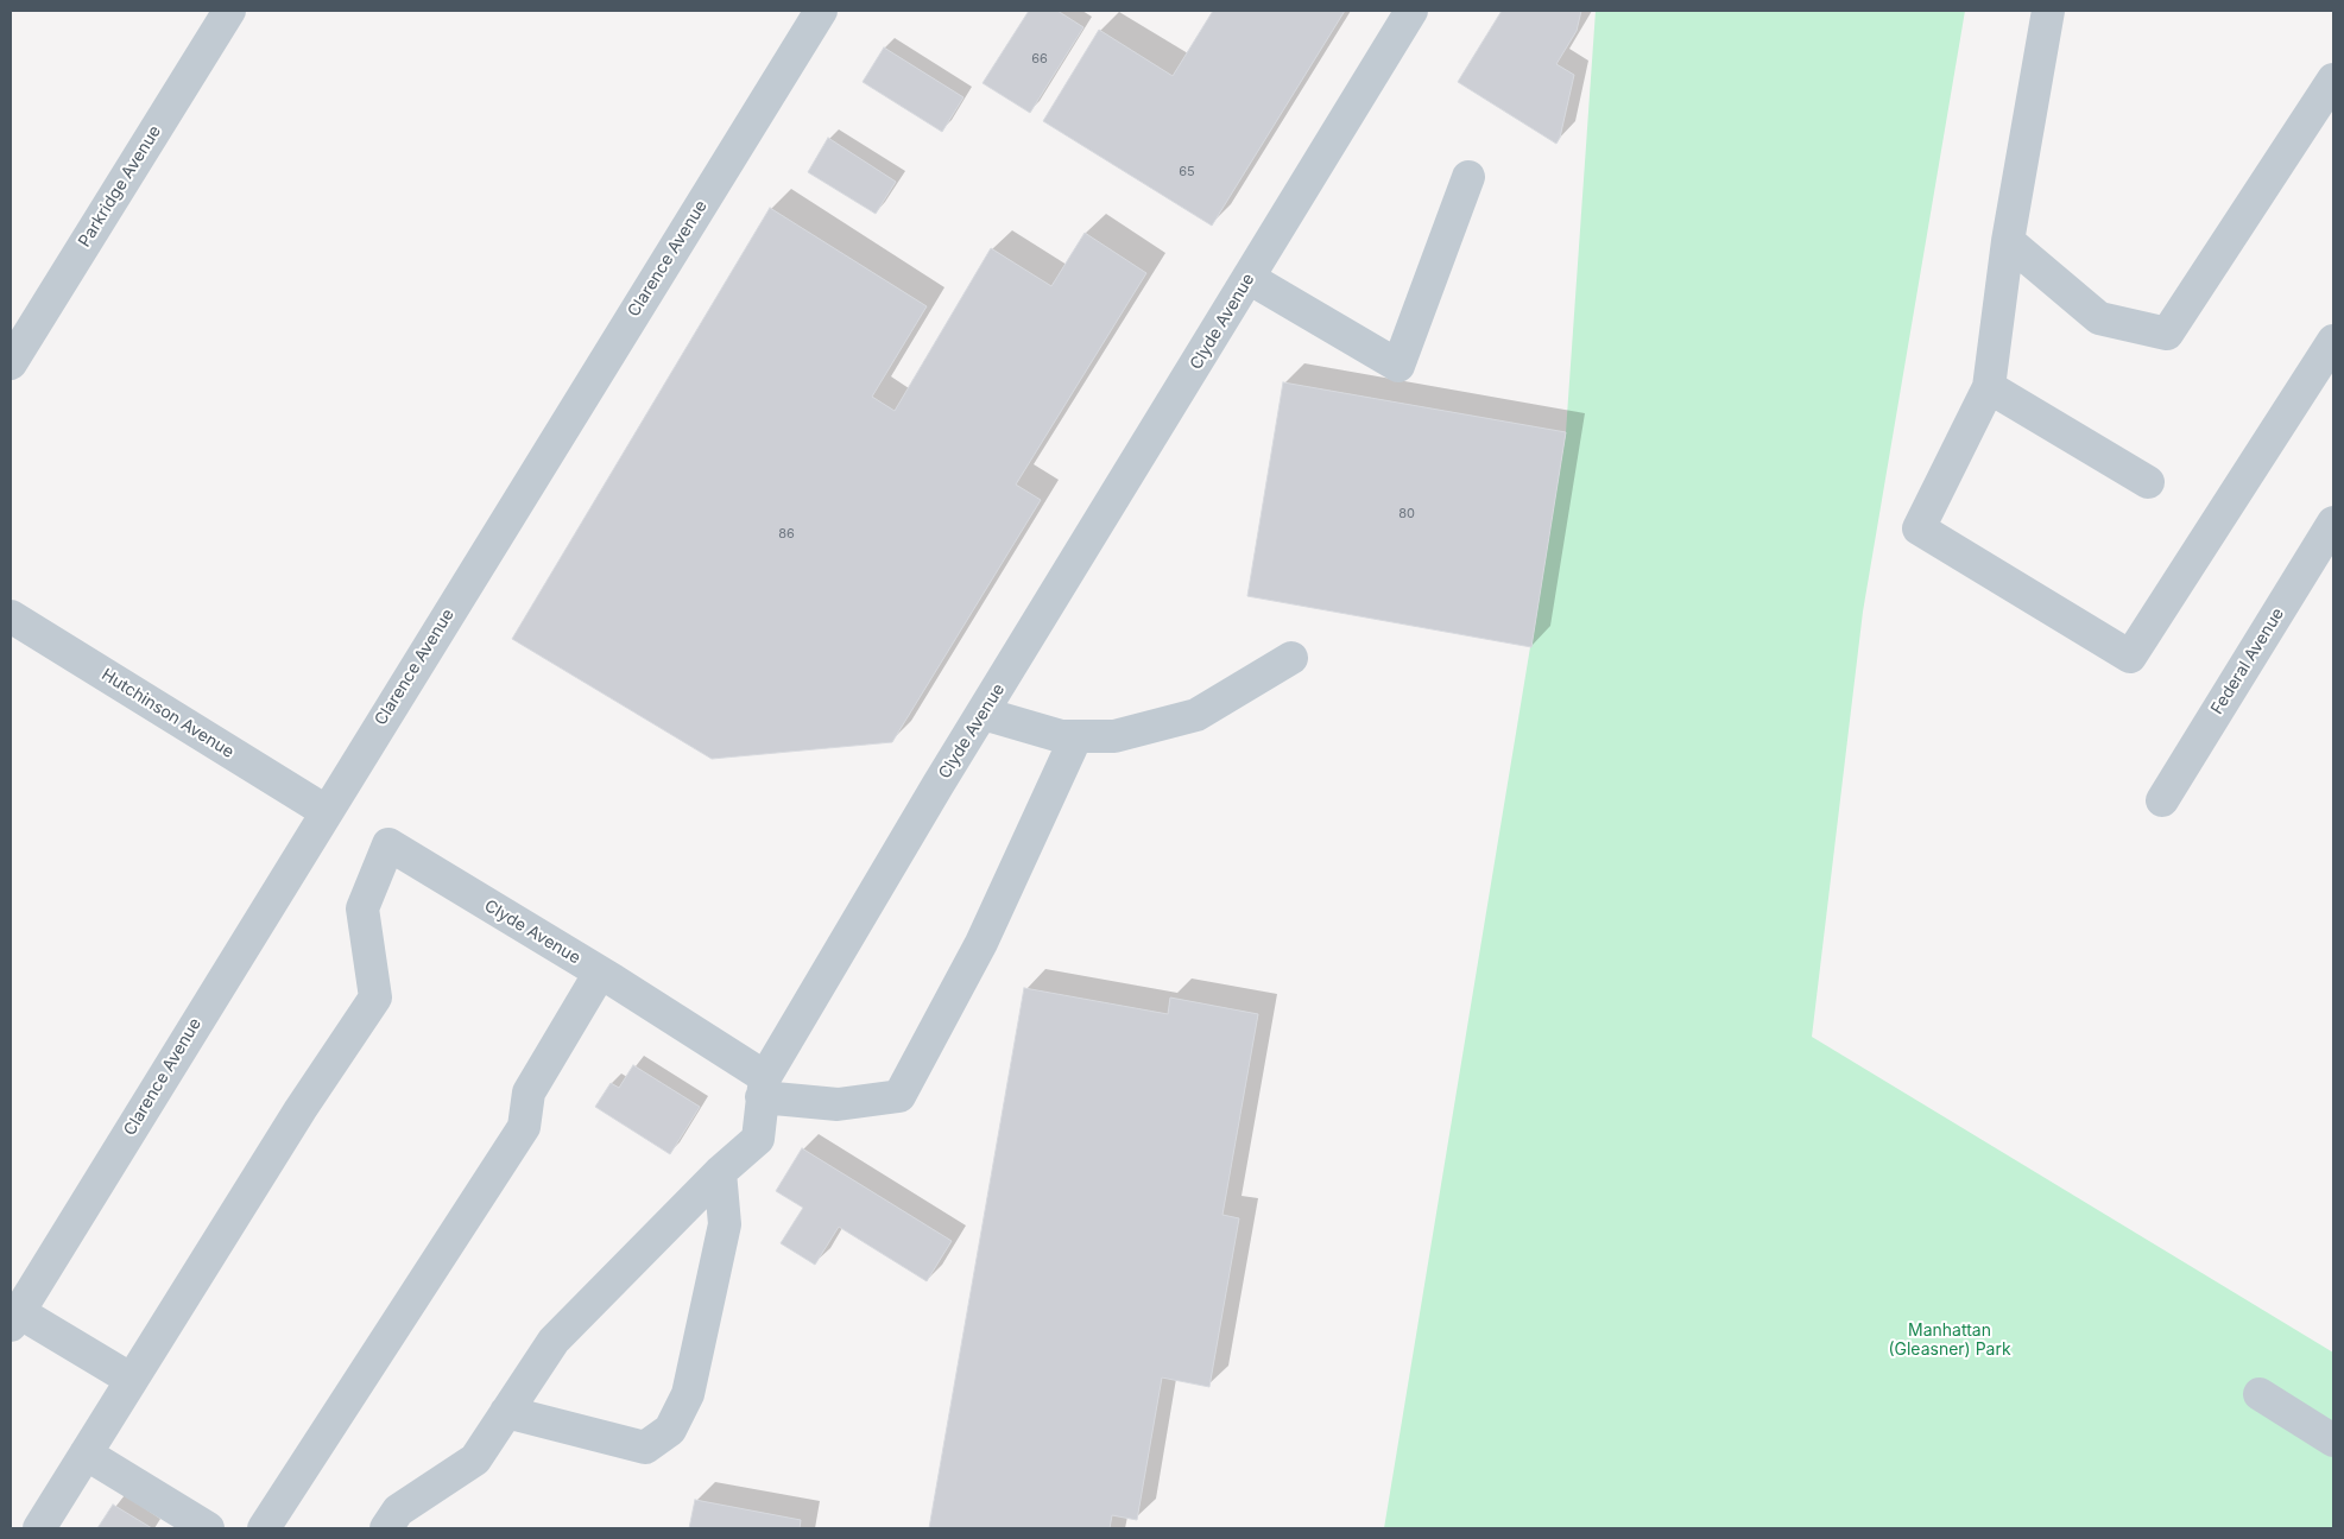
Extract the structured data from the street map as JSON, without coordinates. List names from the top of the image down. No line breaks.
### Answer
{"streets":{"street":["Parkridge Avenue","Clarence Avenue","Clyde Avenue","Federal Avenue","Hutchinson Avenue"]},"crossings":[["Clarence Avenue","Hutchinson Avenue"]],"parks":["Manhattan (Gleasner) Park"],"house_numbers":["66","65","80","86"]}
